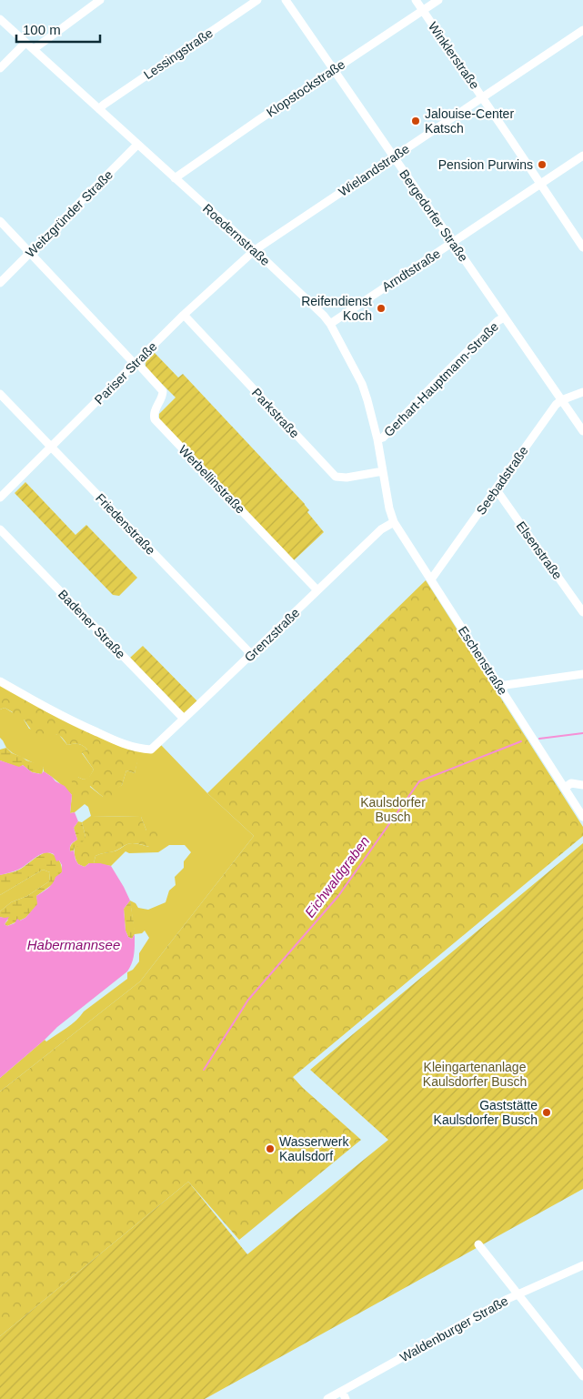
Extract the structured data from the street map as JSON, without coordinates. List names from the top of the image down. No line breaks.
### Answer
{"streets":{"street":["Lessingstraße","Winklerstraße","Klopstockstraße","Wielandstraße","Weitzgründer Straße","Bergedorfer Straße","Roedernstraße","Arndtstraße","Pariser Straße","Gerhart-Hauptmann-Straße","Parkstraße","Werbellinstraße","Seebadstraße","Friedenstraße","Elsenstraße","Badener Straße","Grenzstraße","Eschenstraße","Waldenburger Straße"]},"crossings":[["Lessingstraße","Roedernstraße"],["Winklerstraße","Klopstockstraße"],["Winklerstraße","Wielandstraße"],["Winklerstraße","Arndtstraße"],["Klopstockstraße","Bergedorfer Straße"],["Klopstockstraße","Roedernstraße"],["Wielandstraße","Bergedorfer Straße"],["Wielandstraße","Roedernstraße"],["Wielandstraße","Pariser Straße"],["Weitzgründer Straße","Roedernstraße"],["Weitzgründer Straße","Werbellinstraße"],["Bergedorfer Straße","Arndtstraße"],["Bergedorfer Straße","Gerhart-Hauptmann-Straße"],["Bergedorfer Straße","Seebadstraße"],["Roedernstraße","Arndtstraße"],["Roedernstraße","Pariser Straße"],["Roedernstraße","Gerhart-Hauptmann-Straße"],["Roedernstraße","Parkstraße"],["Roedernstraße","Eschenstraße"],["Pariser Straße","Parkstraße"],["Pariser Straße","Werbellinstraße"],["Pariser Straße","Friedenstraße"],["Werbellinstraße","Grenzstraße"],["Seebadstraße","Elsenstraße"],["Seebadstraße","Eschenstraße"],["Friedenstraße","Grenzstraße"],["Badener Straße","Grenzstraße"],["Grenzstraße","Eschenstraße"]],"water":["Eichwaldgraben","Habermannsee"],"parks":["Kaulsdorfer Busch","Kleingartenanlage Kaulsdorfer Busch"],"places":["Jalouise-Center Katsch","Pension Purwins","Reifendienst Koch","Gaststätte Kaulsdorfer Busch","Wasserwerk Kaulsdorf"],"scale_bar":"100 m"}
